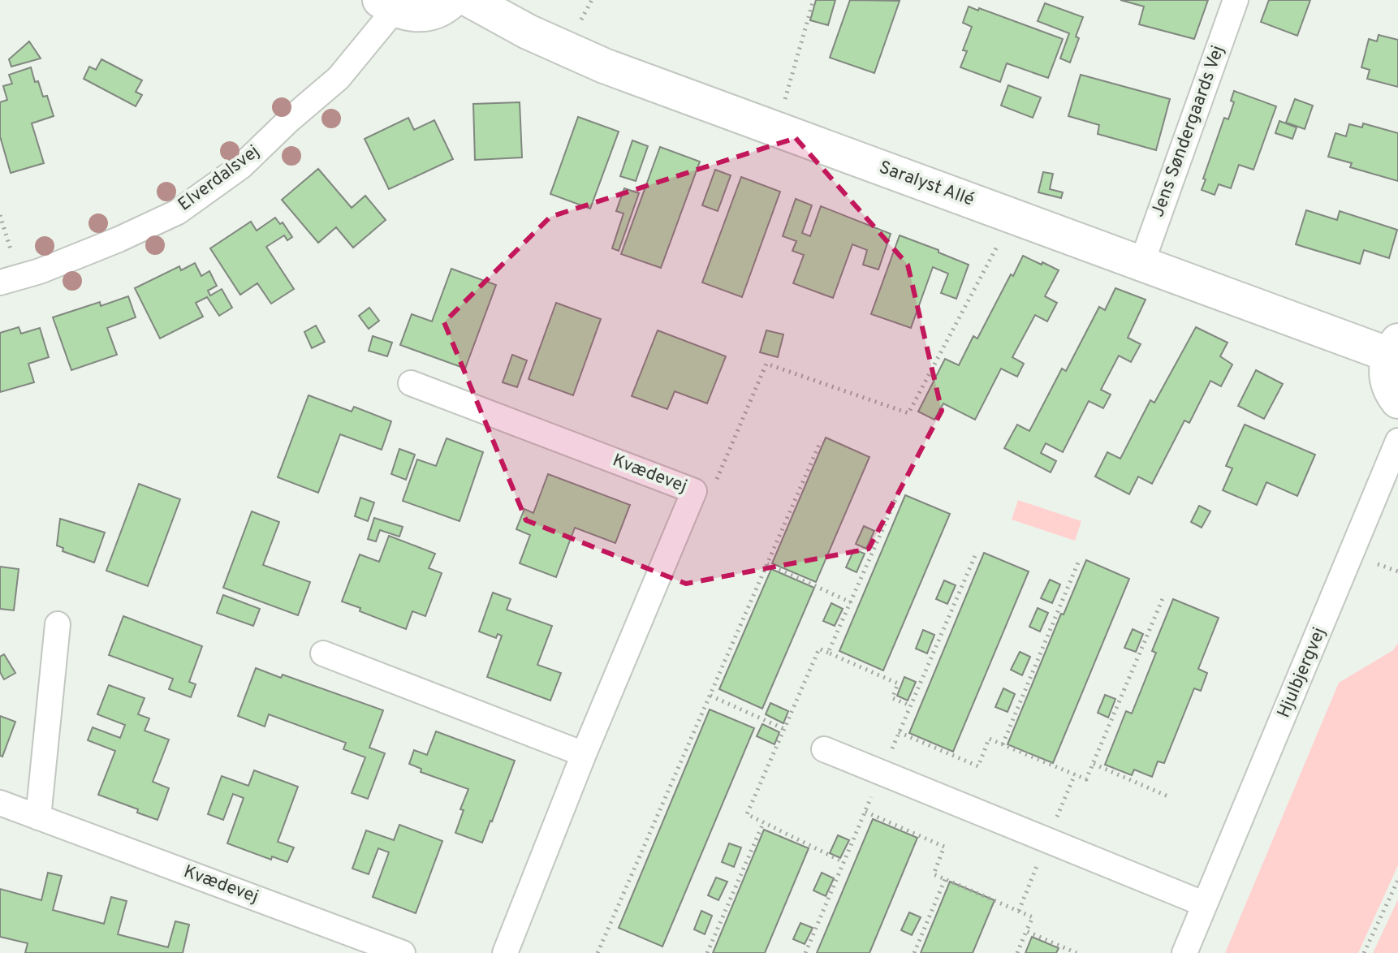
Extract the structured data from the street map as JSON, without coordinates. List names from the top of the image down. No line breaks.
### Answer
{"streets":{"street":["Jens Søndergaards Vej","Elverdalsvej","Saralyst Allé","Kvædevej","Hjulbjergvej"]},"crossings":[["Jens Søndergaards Vej","Saralyst Allé"]]}
